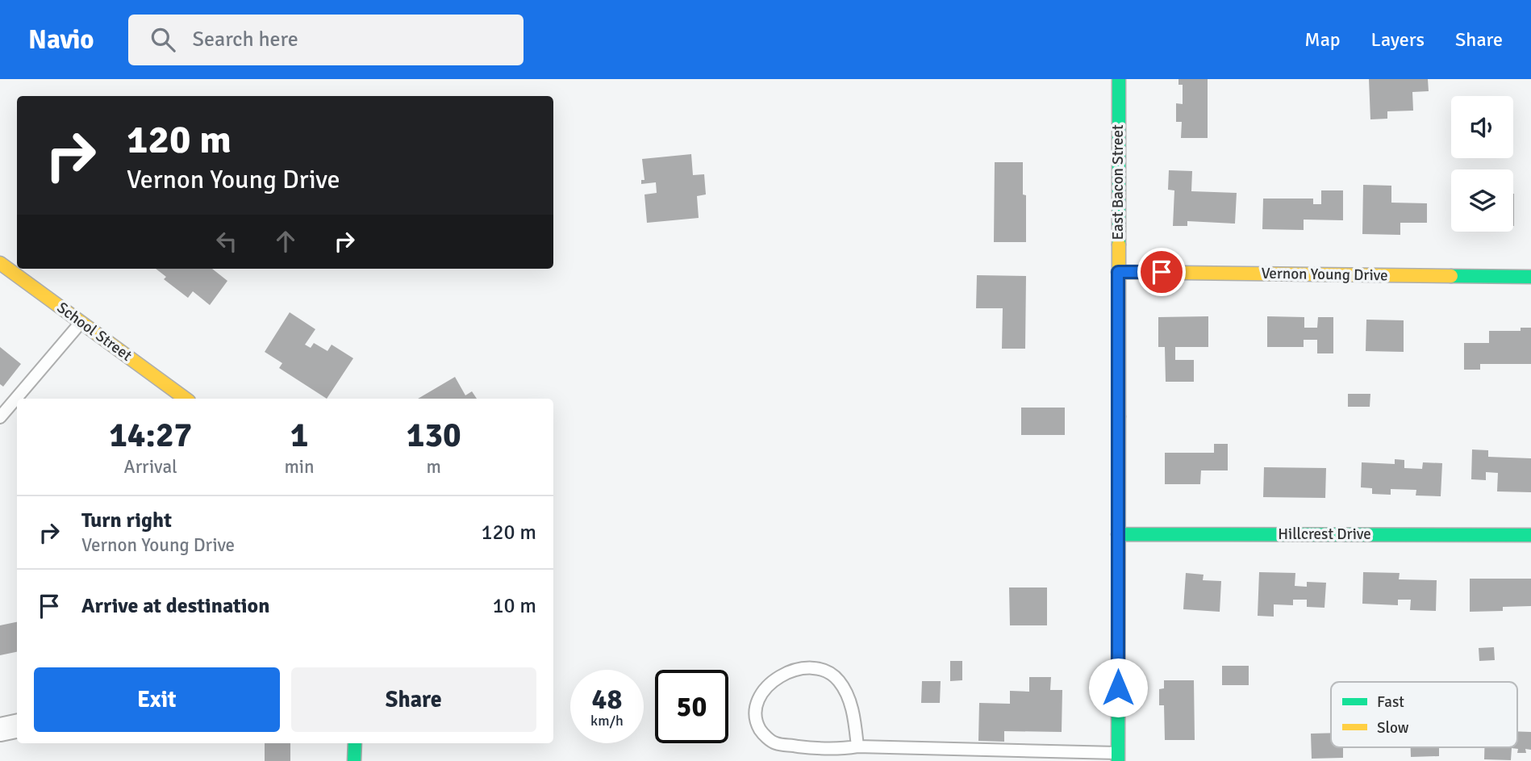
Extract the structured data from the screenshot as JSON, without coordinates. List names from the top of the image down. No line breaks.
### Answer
{"streets":{"street":["East Bacon Street","Vernon Young Drive","School Street","Hillcrest Drive"]},"crossings":[["East Bacon Street","Vernon Young Drive"],["East Bacon Street","Hillcrest Drive"]],"legend":["Fast","Slow"],"page":{"header":"Navio","search":"Search here","nav":["Map","Layers","Share"],"turn":["120 m","Vernon Young Drive"],"eta":["14:27","Arrival","1","min","130","m"],"list":[{"name":"Turn right","note":"Vernon Young Drive","value":"120 m"},{"name":"Arrive at destination","value":"10 m"}],"buttons":["Exit","Share"],"speed":"48 km/h","limit":"50"}}
